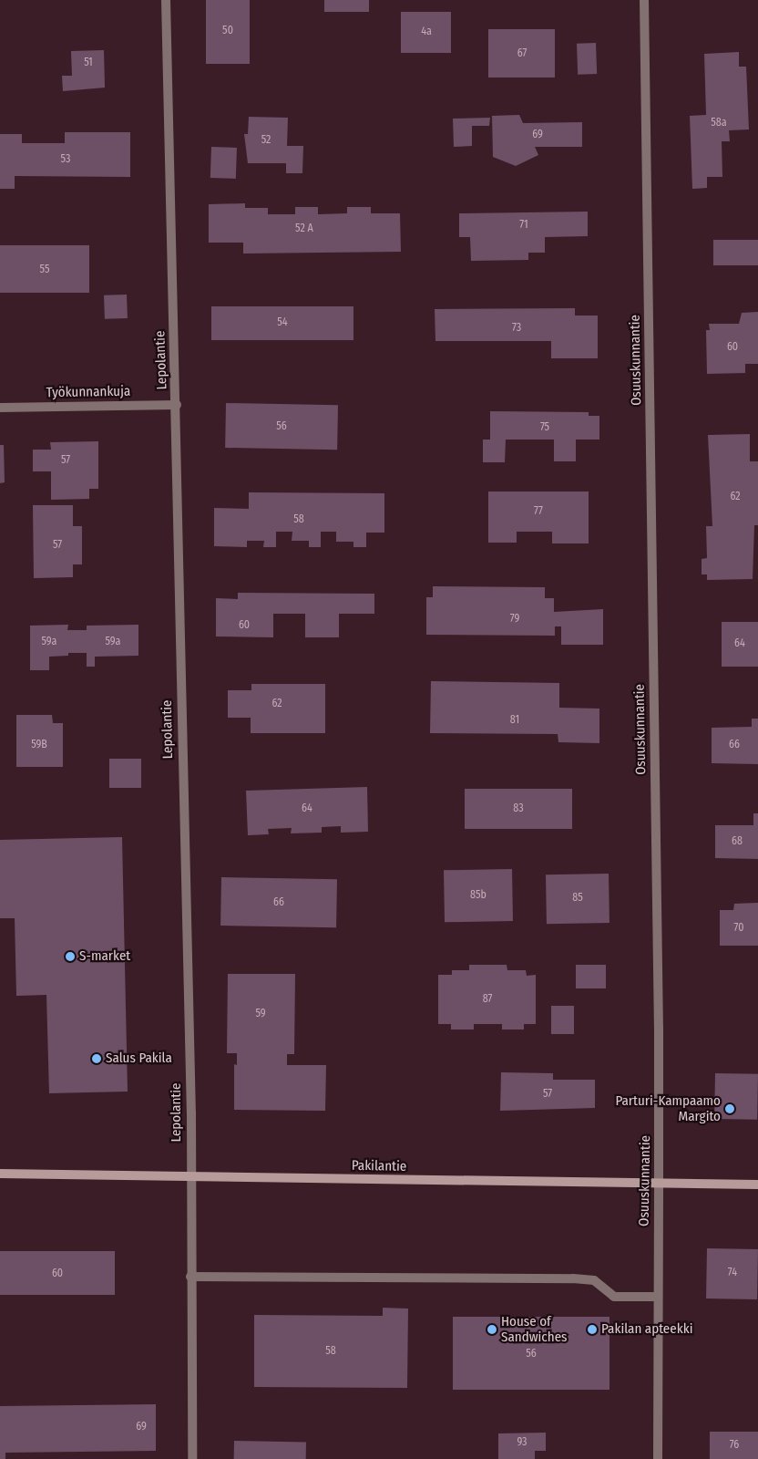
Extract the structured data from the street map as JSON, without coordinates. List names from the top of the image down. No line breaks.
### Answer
{"streets":{"main road":["Pakilantie"],"street":["Lepolantie","Osuuskunnantie","Työkunnankuja"]},"crossings":[["Lepolantie","Työkunnankuja"],["Lepolantie","Pakilantie"],["Osuuskunnantie","Pakilantie"]],"places":["S-market","Salus Pakila","Parturi-Kampaamo Margito","House of Sandwiches","Pakilan apteekki"],"house_numbers":["50","4a","67","51","58a","69","52","53","71","52 A","55","54","73","60","56","75","57","62","77","58","57","79","60","59a","59a","64","62","81","59B","66","64","83","68","85b","85","66","70","87","59","57","74","60","58","56","69","93","76"]}
